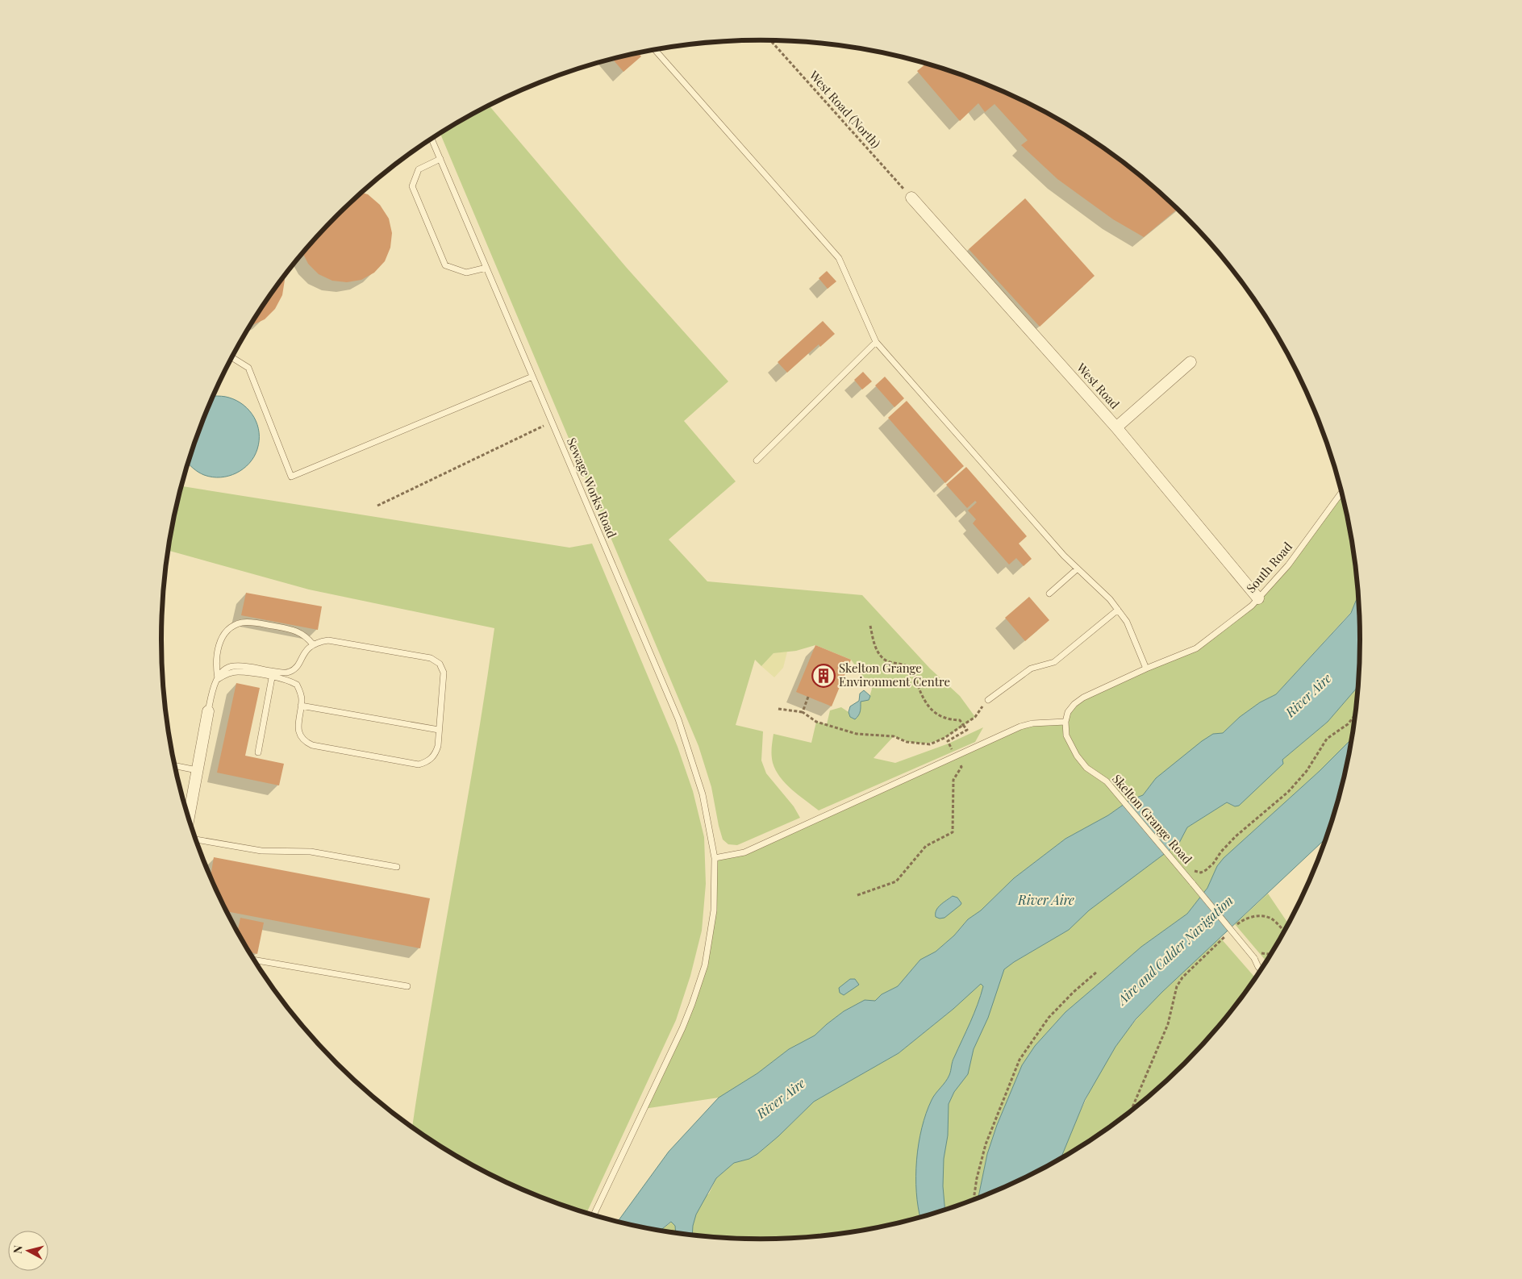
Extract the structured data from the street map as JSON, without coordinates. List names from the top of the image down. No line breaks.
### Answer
{"streets":{"street":["West Road"],"lane":["Sewage Works Road","South Road","Skelton Grange Road"],"path":["West Road (North)"]},"crossings":[["West Road (North)","West Road"],["West Road","South Road"]],"water":["River Aire","Aire and Calder Navigation"],"places":{"building":["Skelton Grange Environment Centre"]},"north":"left"}
